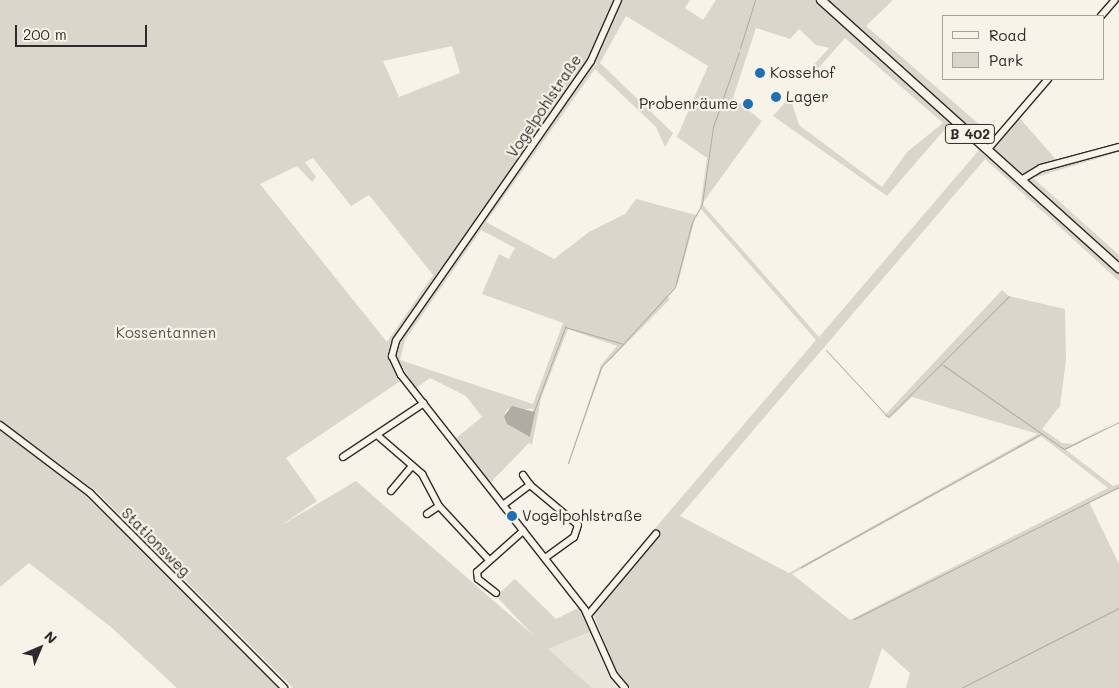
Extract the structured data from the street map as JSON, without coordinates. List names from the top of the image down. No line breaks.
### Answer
{"streets":{"main road":["B 402"],"street":["Vogelpohlstraße","Stationsweg"]},"parks":["Kossentannen"],"places":["Kossehof","Lager","Probenräume","Vogelpohlstraße"],"legend":["Road","Park"],"scale_bar":"200 m","north":"top right"}
